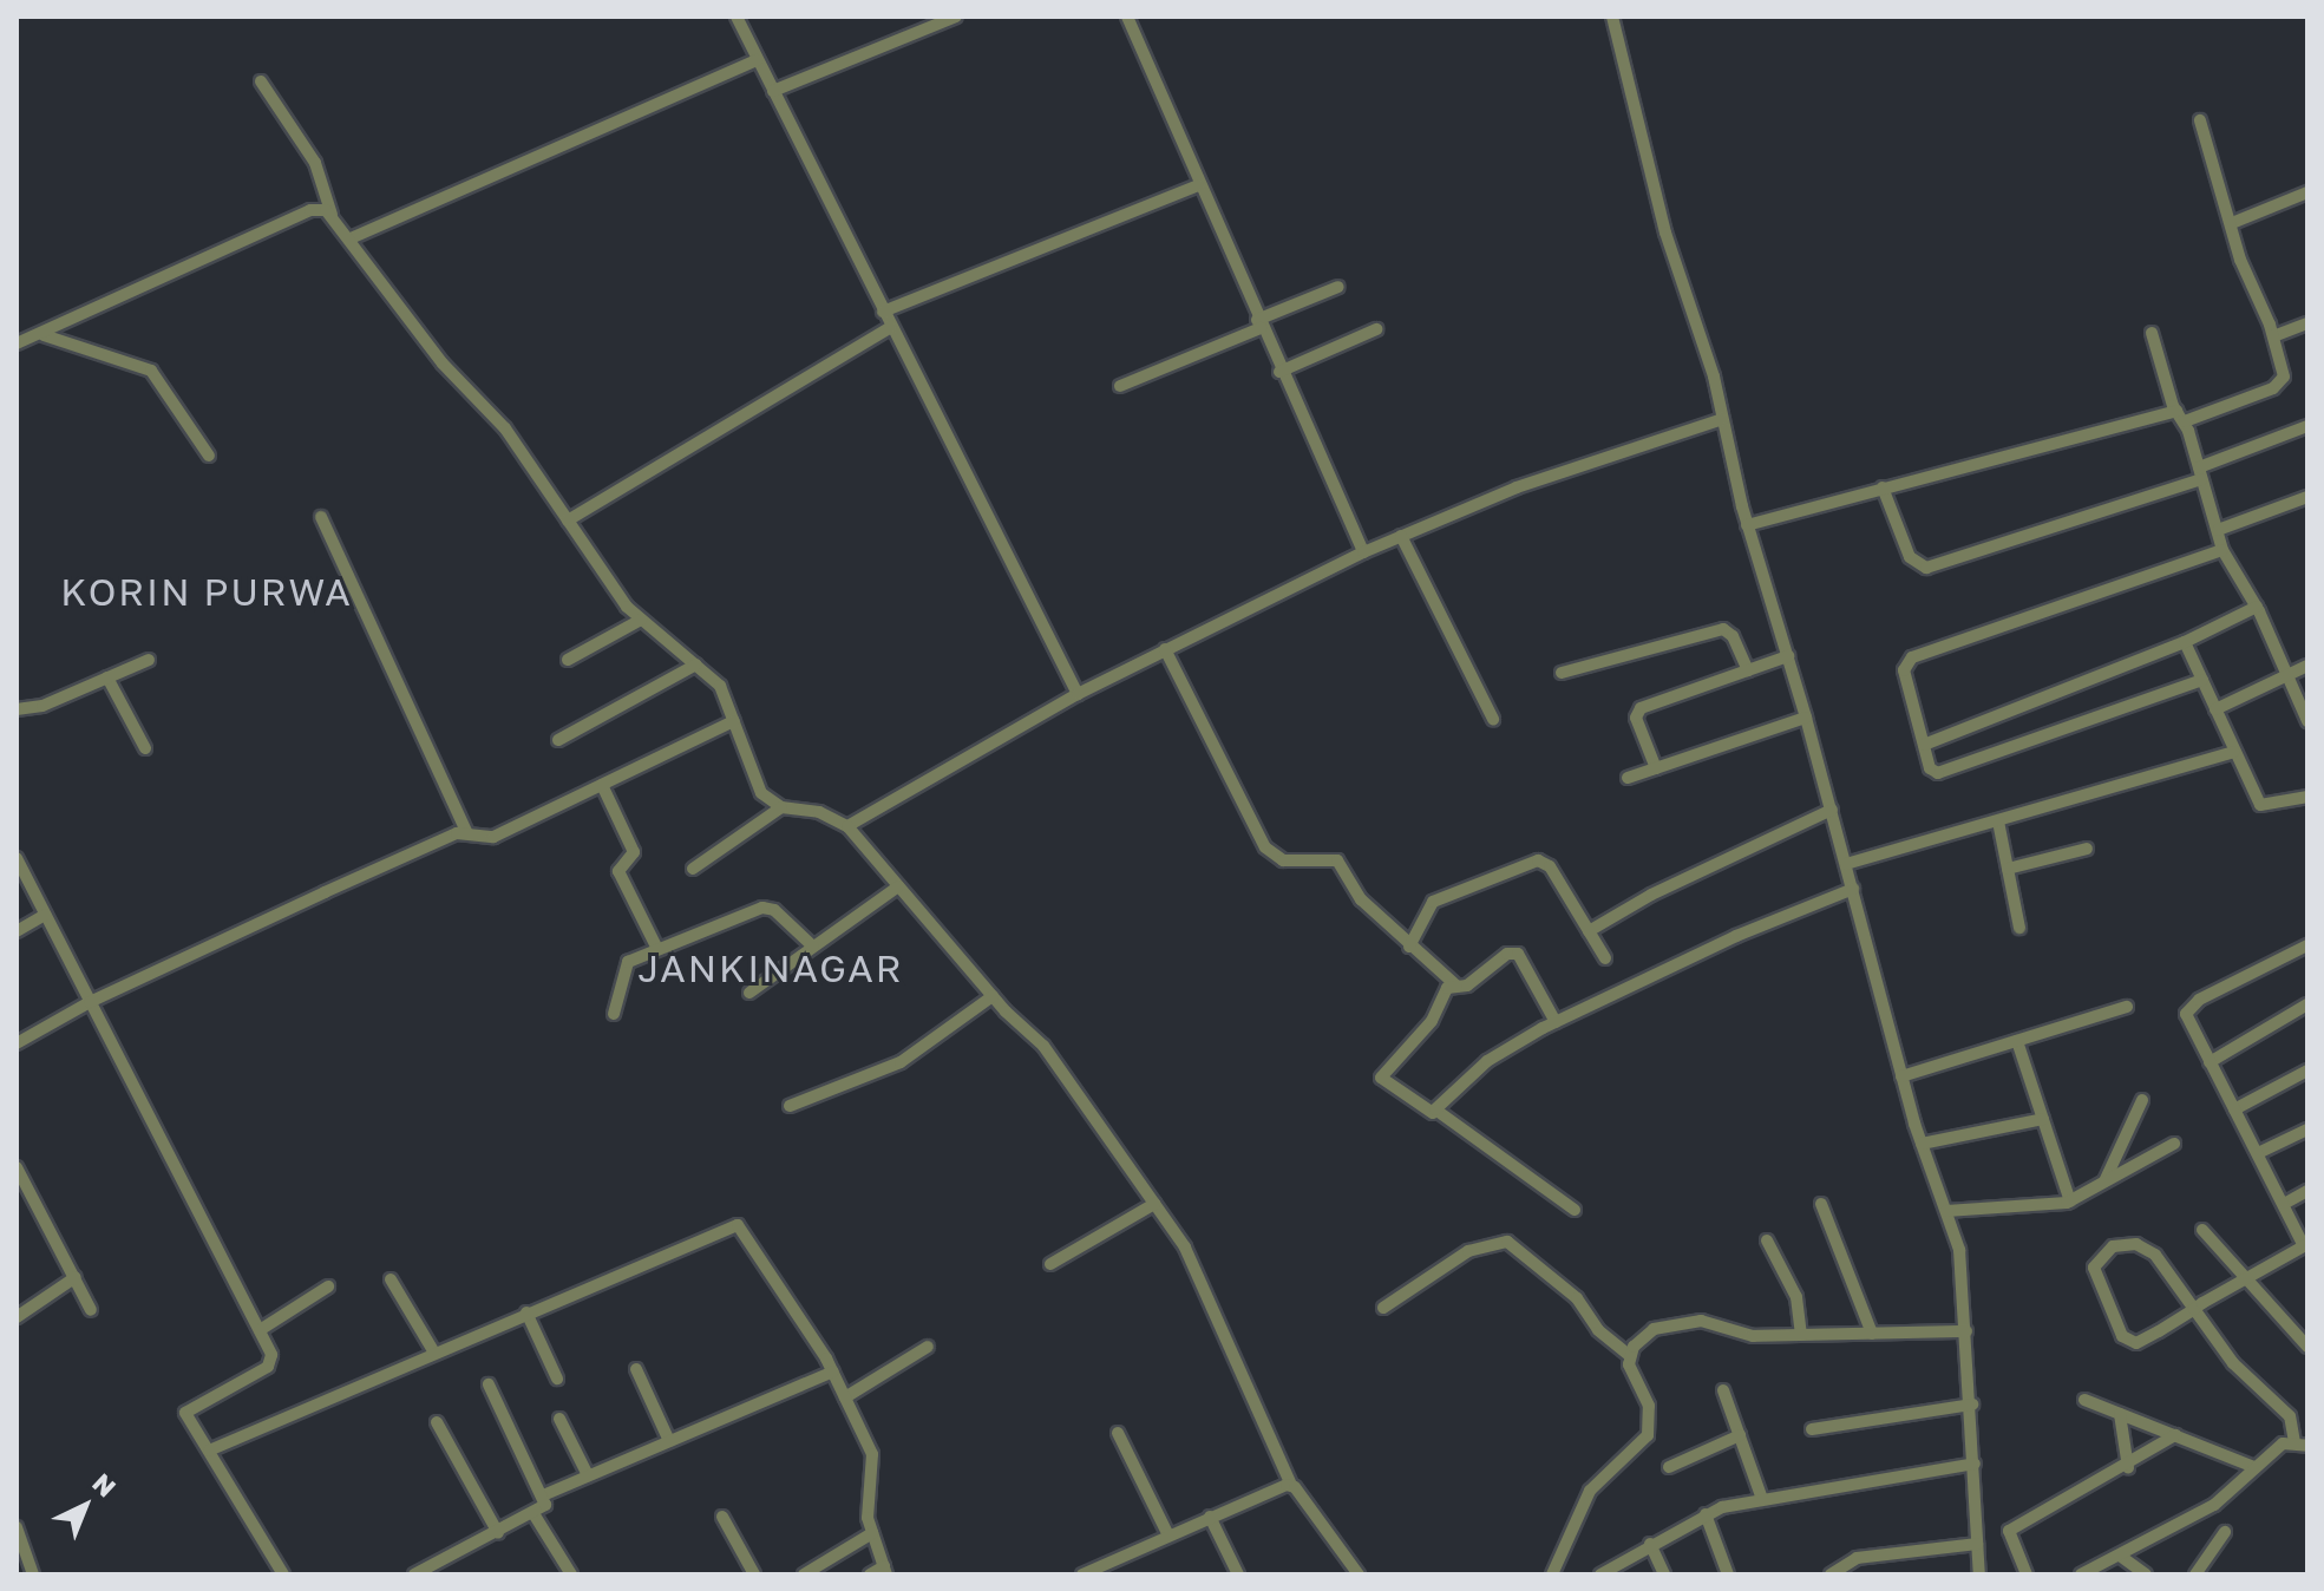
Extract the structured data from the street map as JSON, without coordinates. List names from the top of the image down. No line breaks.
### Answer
{"districts":["KORIN PURWA","JANKINAGAR"],"north":"top right"}
